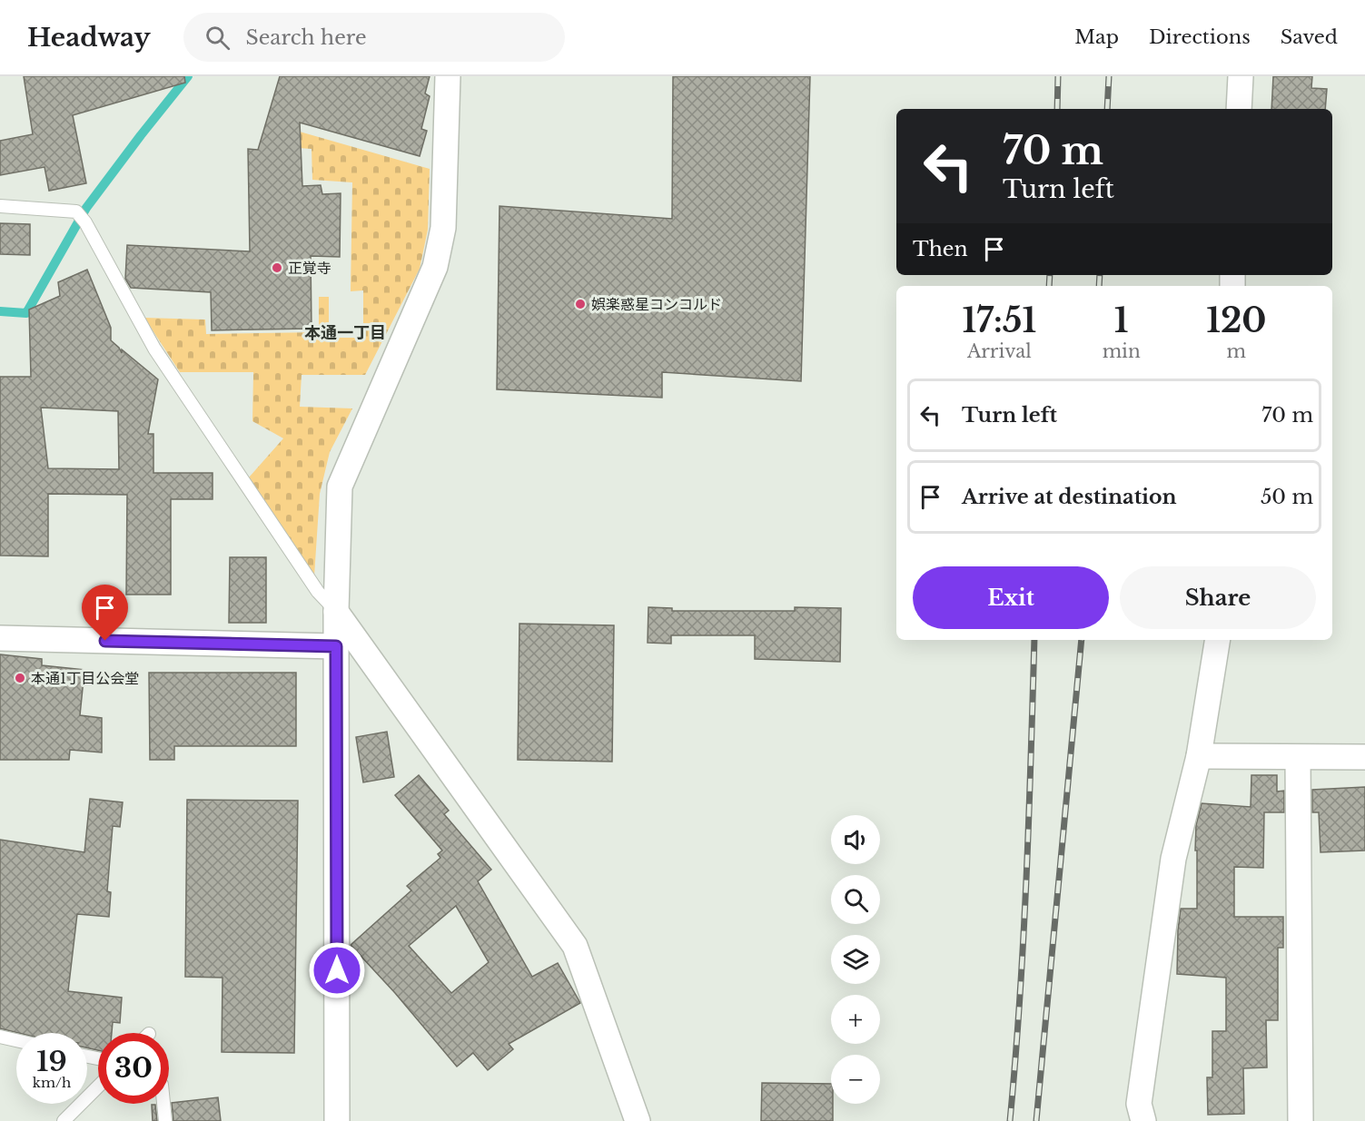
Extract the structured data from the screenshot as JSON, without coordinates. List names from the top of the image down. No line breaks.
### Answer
{"districts":["本通一丁目"],"places":["正覚寺","娯楽惑星コンコルド","本通1丁目公会堂"],"page":{"header":"Headway","search":"Search here","nav":["Map","Directions","Saved"],"turn":["70 m","Turn left"],"then":"Then","eta":["17:51","Arrival","1","min","120","m"],"list":[{"name":"Turn left","value":"70 m"},{"name":"Arrive at destination","value":"50 m"}],"buttons":["Exit","Share"],"map_buttons":["+","−"],"speed":"19 km/h","limit":"30"}}
